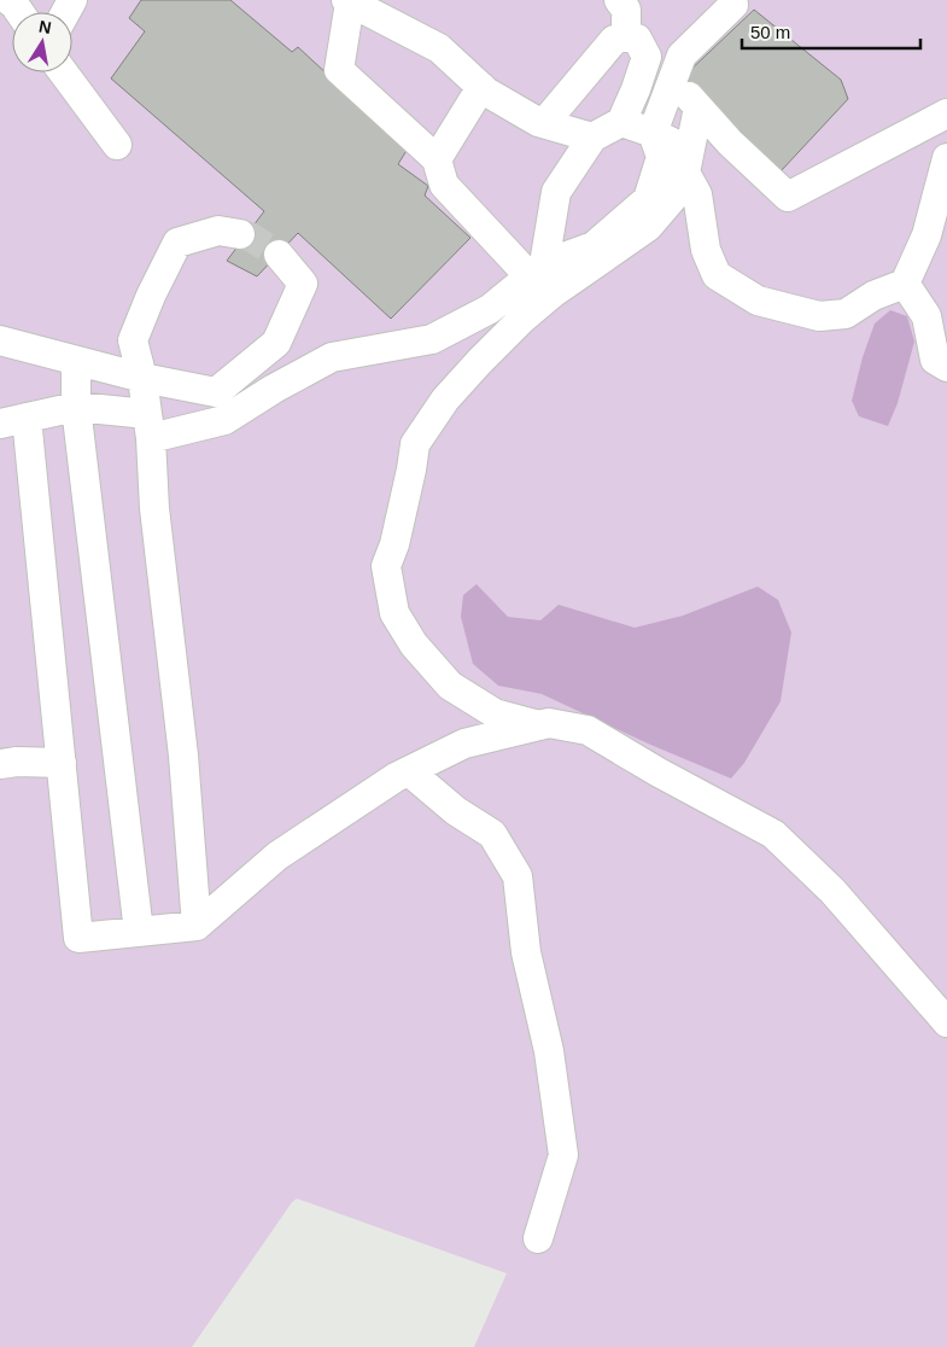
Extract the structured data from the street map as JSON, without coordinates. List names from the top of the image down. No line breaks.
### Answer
{"scale_bar":"50 m","north":"top"}
